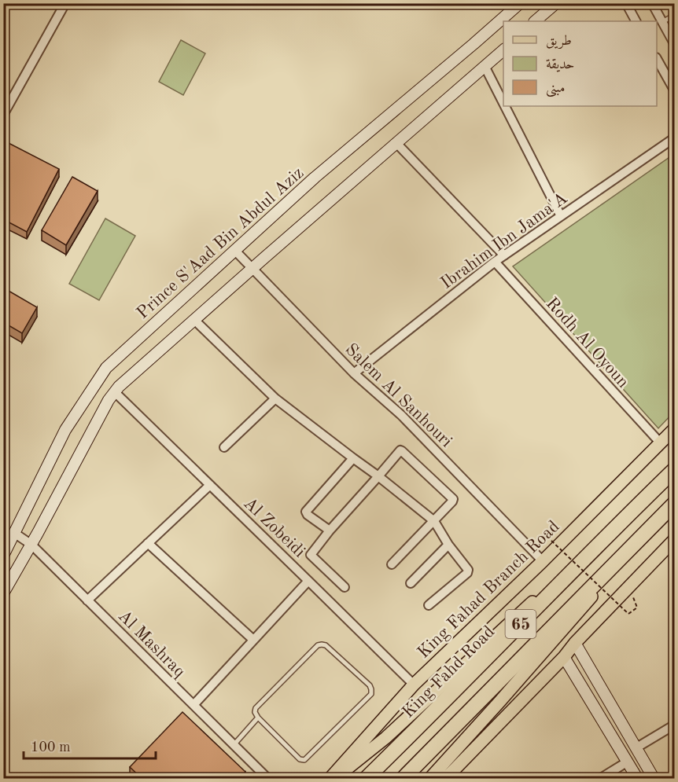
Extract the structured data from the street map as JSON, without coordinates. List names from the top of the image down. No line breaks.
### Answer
{"streets":{"highway":["65","King Fahd Road"],"main road":["King Fahad Branch Road"],"street":["Ibrahim Ibn Jama'A","Prince S'Aad Bin Abdul Aziz","Rodh Al Oyoun","Salem Al Sanhouri","Al Zobeidi","Al Mashraq"]},"crossings":[["Ibrahim Ibn Jama'A","Rodh Al Oyoun"],["Ibrahim Ibn Jama'A","Salem Al Sanhouri"],["Prince S'Aad Bin Abdul Aziz","Salem Al Sanhouri"],["Prince S'Aad Bin Abdul Aziz","Al Mashraq"],["Rodh Al Oyoun","King Fahad Branch Road"],["Salem Al Sanhouri","King Fahad Branch Road"],["Al Zobeidi","King Fahad Branch Road"]],"legend":["طريق","حديقة","مبنى"],"scale_bar":"100 m"}
